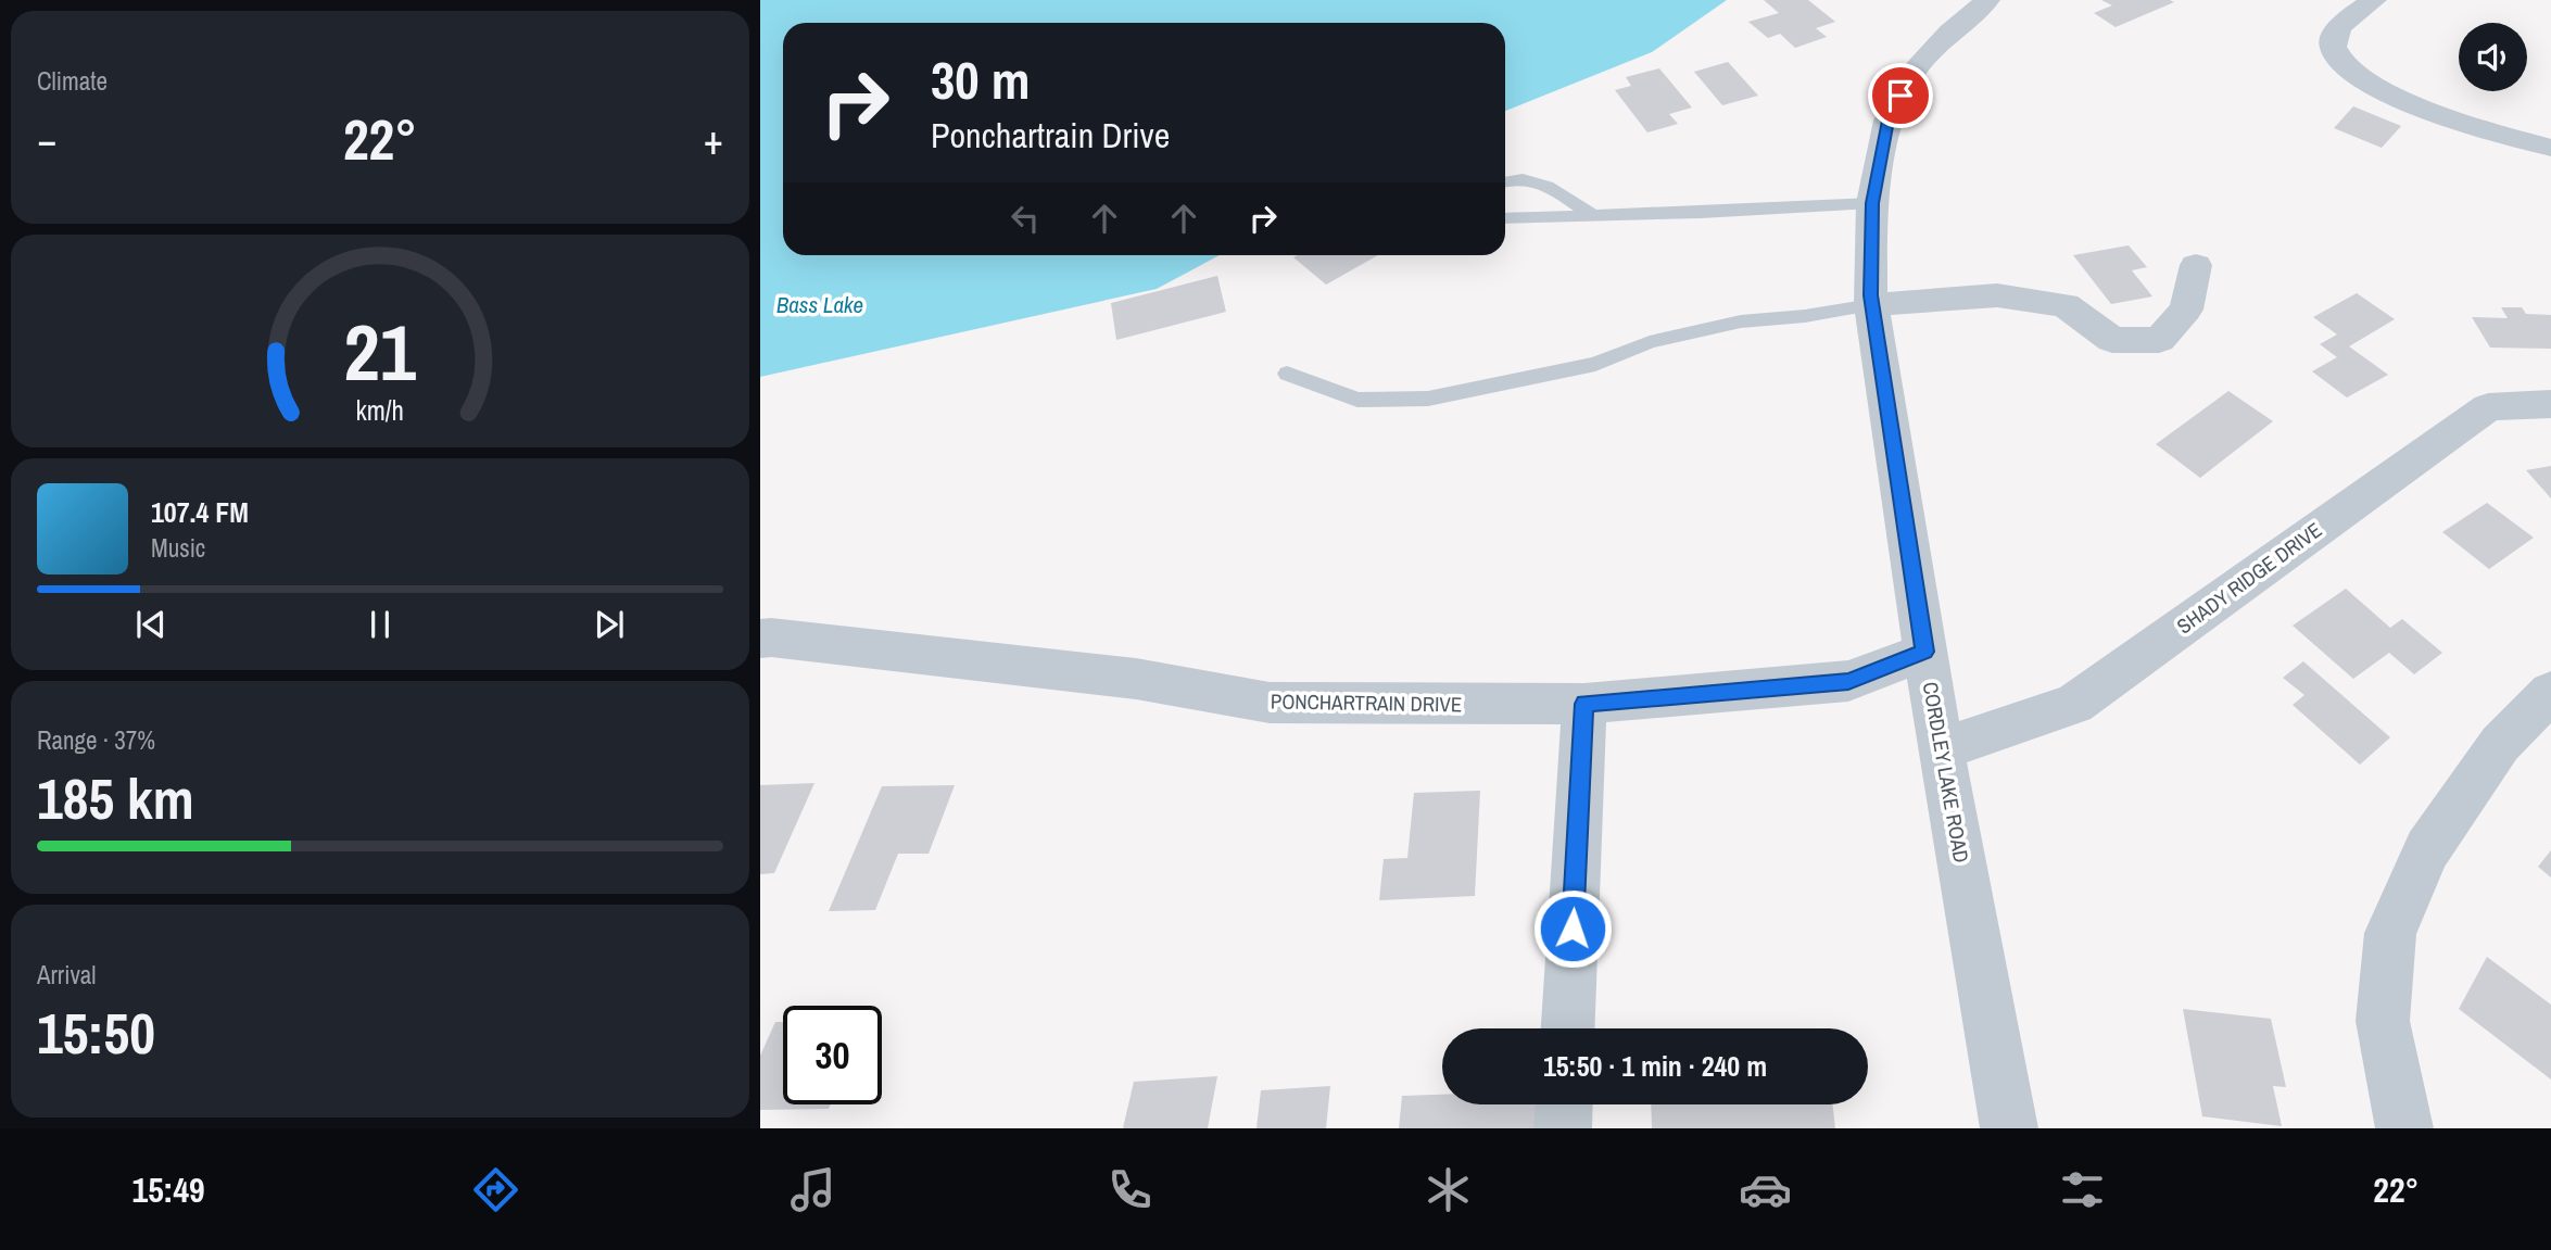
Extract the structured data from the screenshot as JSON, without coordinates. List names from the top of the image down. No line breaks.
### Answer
{"streets":{"street":["SHADY RIDGE DRIVE","PONCHARTRAIN DRIVE","CORDLEY LAKE ROAD"]},"crossings":[["SHADY RIDGE DRIVE","CORDLEY LAKE ROAD"],["PONCHARTRAIN DRIVE","CORDLEY LAKE ROAD"]],"water":["Bass Lake"],"page":{"tile":["Climate",["Range · 37%","185 km"],["Arrival","15:50"]],"turn":["30 m","Ponchartrain Drive"],"heat":["−","22°","+"],"song":["107.4 FM","Music"],"limit":"30","trip":"15:50 · 1 min · 240 m","tabs":["15:49","22°"],"gauge":["21","km/h"]}}
